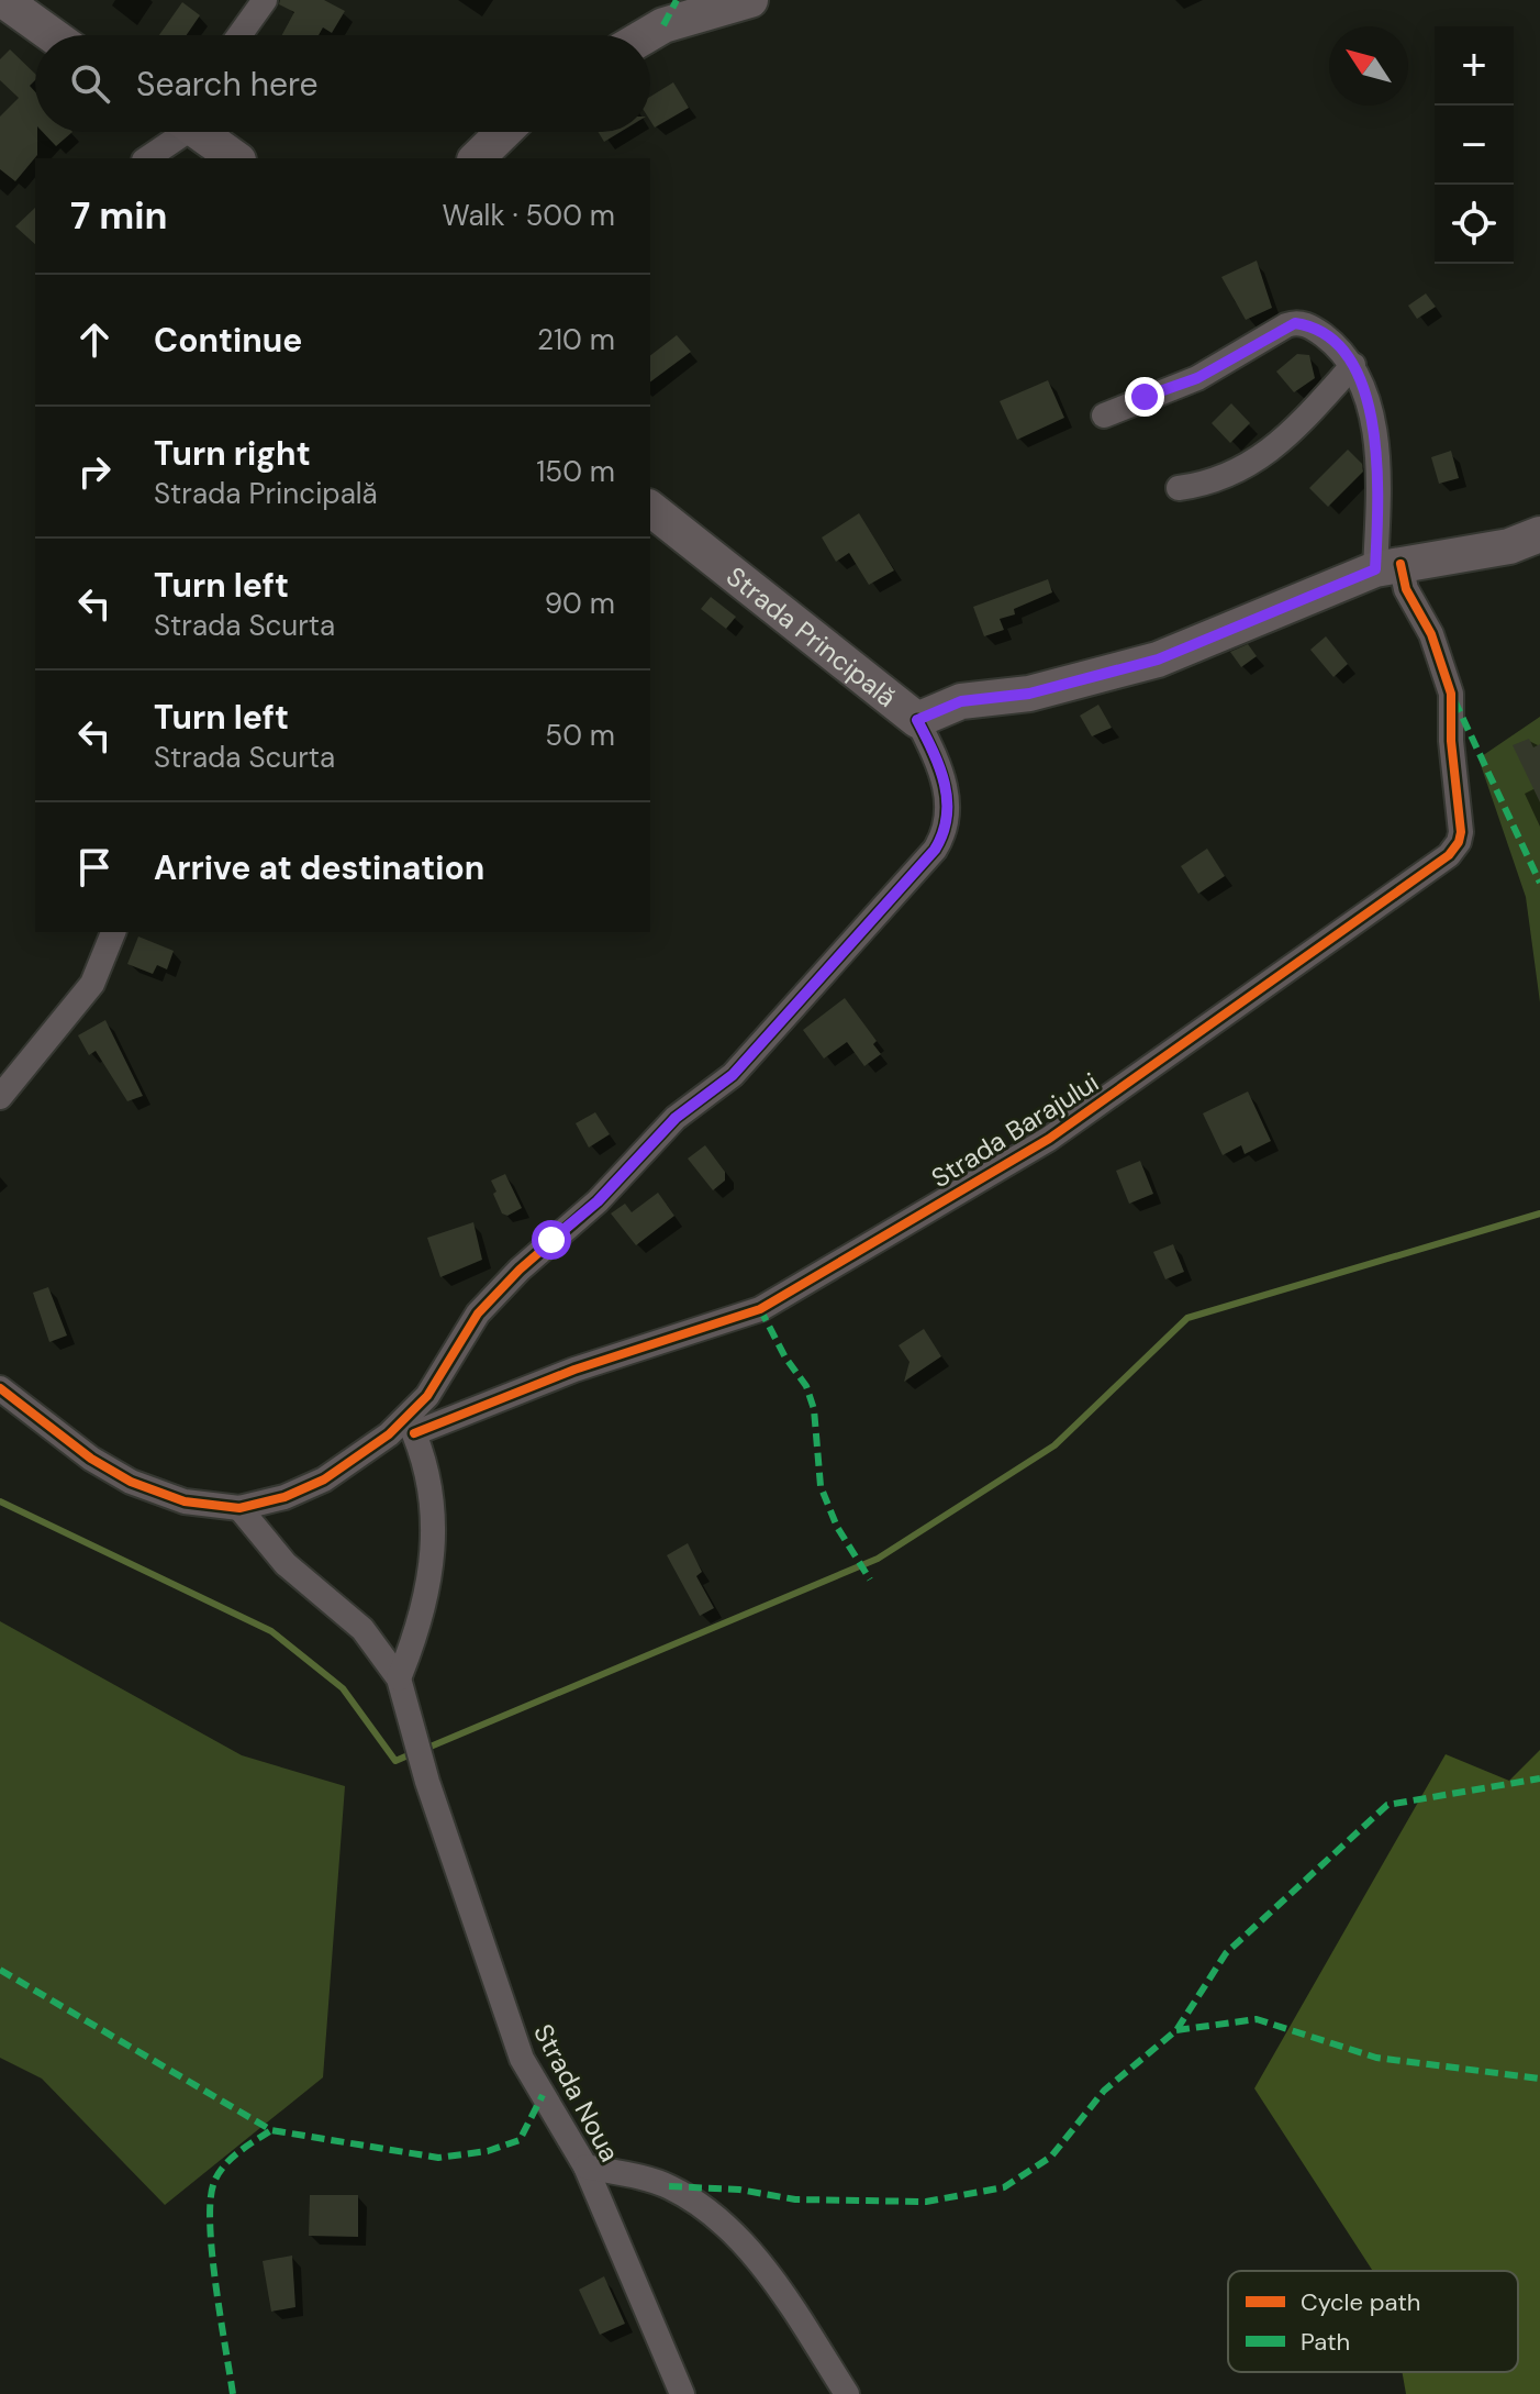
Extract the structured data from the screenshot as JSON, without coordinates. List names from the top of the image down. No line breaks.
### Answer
{"streets":{"main road":["Strada Principală"],"street":["Strada Barajului","Strada Noua"]},"crossings":[["Strada Principală","Strada Barajului"]],"legend":["Cycle path","Path"],"north":"top left","page":{"map_buttons":["+","−"],"search":"Search here","heading":["7 min","Walk · 500 m"],"list":[["Continue","210 m"],["Turn right","Strada Principală","150 m"],["Turn left","Strada Scurta","90 m"],["Turn left","Strada Scurta","50 m"],"Arrive at destination"]}}
